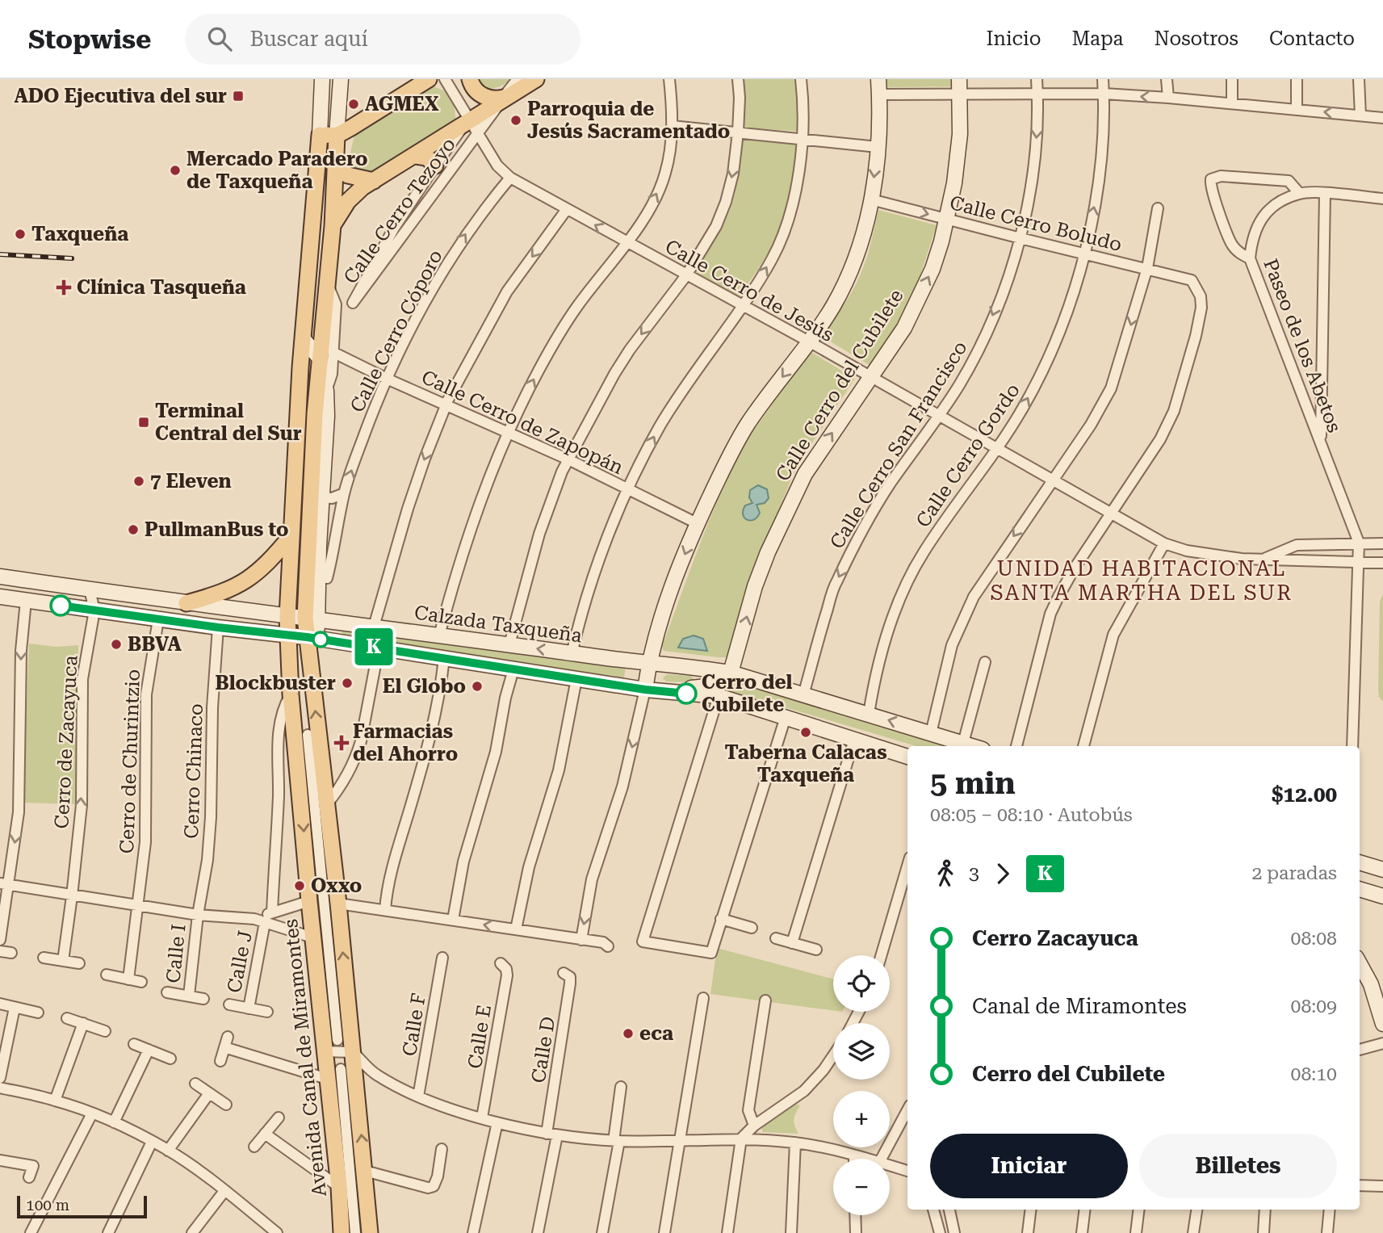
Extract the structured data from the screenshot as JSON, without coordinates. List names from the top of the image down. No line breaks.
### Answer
{"streets":{"main road":["Calle Cerro del Cubilete","Calzada Taxqueña","Avenida Canal de Miramontes"],"street":["Calle Cerro Tezoyo","Calle Cerro Boludo","Calle Cerro de Jesús","Calle Cerro Cóporo","Paseo de los Abetos","Calle Cerro de Zapopán","Calle Cerro San Francisco","Calle Cerro Gordo","Cerro de Zacayuca","Cerro de Churintzio","Cerro Chinaco","Calle I","Calle J","Calle F","Calle E","Calle D"]},"crossings":[["Calle Cerro Tezoyo","Calle Cerro de Jesús"],["Calle Cerro Boludo","Calle Cerro de Jesús"],["Calle Cerro Boludo","Calle Cerro del Cubilete"],["Calle Cerro Boludo","Calle Cerro San Francisco"],["Calle Cerro Boludo","Calle Cerro Gordo"],["Calle Cerro de Jesús","Calle Cerro Cóporo"],["Calle Cerro de Jesús","Paseo de los Abetos"],["Calle Cerro de Jesús","Calle Cerro del Cubilete"],["Calle Cerro de Jesús","Calle Cerro San Francisco"],["Calle Cerro de Jesús","Calle Cerro Gordo"],["Calle Cerro Cóporo","Calle Cerro de Zapopán"],["Calle Cerro del Cubilete","Calzada Taxqueña"],["Calle Cerro San Francisco","Calzada Taxqueña"],["Calle Cerro Gordo","Calzada Taxqueña"],["Calzada Taxqueña","Cerro de Zacayuca"],["Calzada Taxqueña","Cerro de Churintzio"],["Calzada Taxqueña","Cerro Chinaco"],["Calzada Taxqueña","Avenida Canal de Miramontes"],["Cerro Chinaco","Calle I"]],"one_way":["Calle Cerro San Francisco"],"districts":["UNIDAD HABITACIONAL SANTA MARTHA DEL SUR"],"places":{"transit":["ADO Ejecutiva del sur","Terminal Central del Sur"],"other":["AGMEX","Parroquia de Jesús Sacramentado","Mercado Paradero de Taxqueña","Taxqueña","7 Eleven","PullmanBus to","BBVA","Blockbuster","El Globo","Cerro del Cubilete","Taberna Calacas Taxqueña","Oxxo","eca"],"health":["Clínica Tasqueña","Farmacias del Ahorro"]},"lines":["bus line K"],"scale_bar":"100 m","page":{"header":"Stopwise","search":"Buscar aquí","nav":["Inicio","Mapa","Nosotros","Contacto"],"on_map":"K","heading":["5 min","08:05 – 08:10 · Autobús","$12.00"],"legs":["3","K","2 paradas"],"list":[{"name":"Cerro Zacayuca","value":"08:08"},{"name":"Canal de Miramontes","value":"08:09"},{"name":"Cerro del Cubilete","value":"08:10"}],"map_buttons":["+","−"],"buttons":["Iniciar","Billetes"],"scale":"100 m"}}
